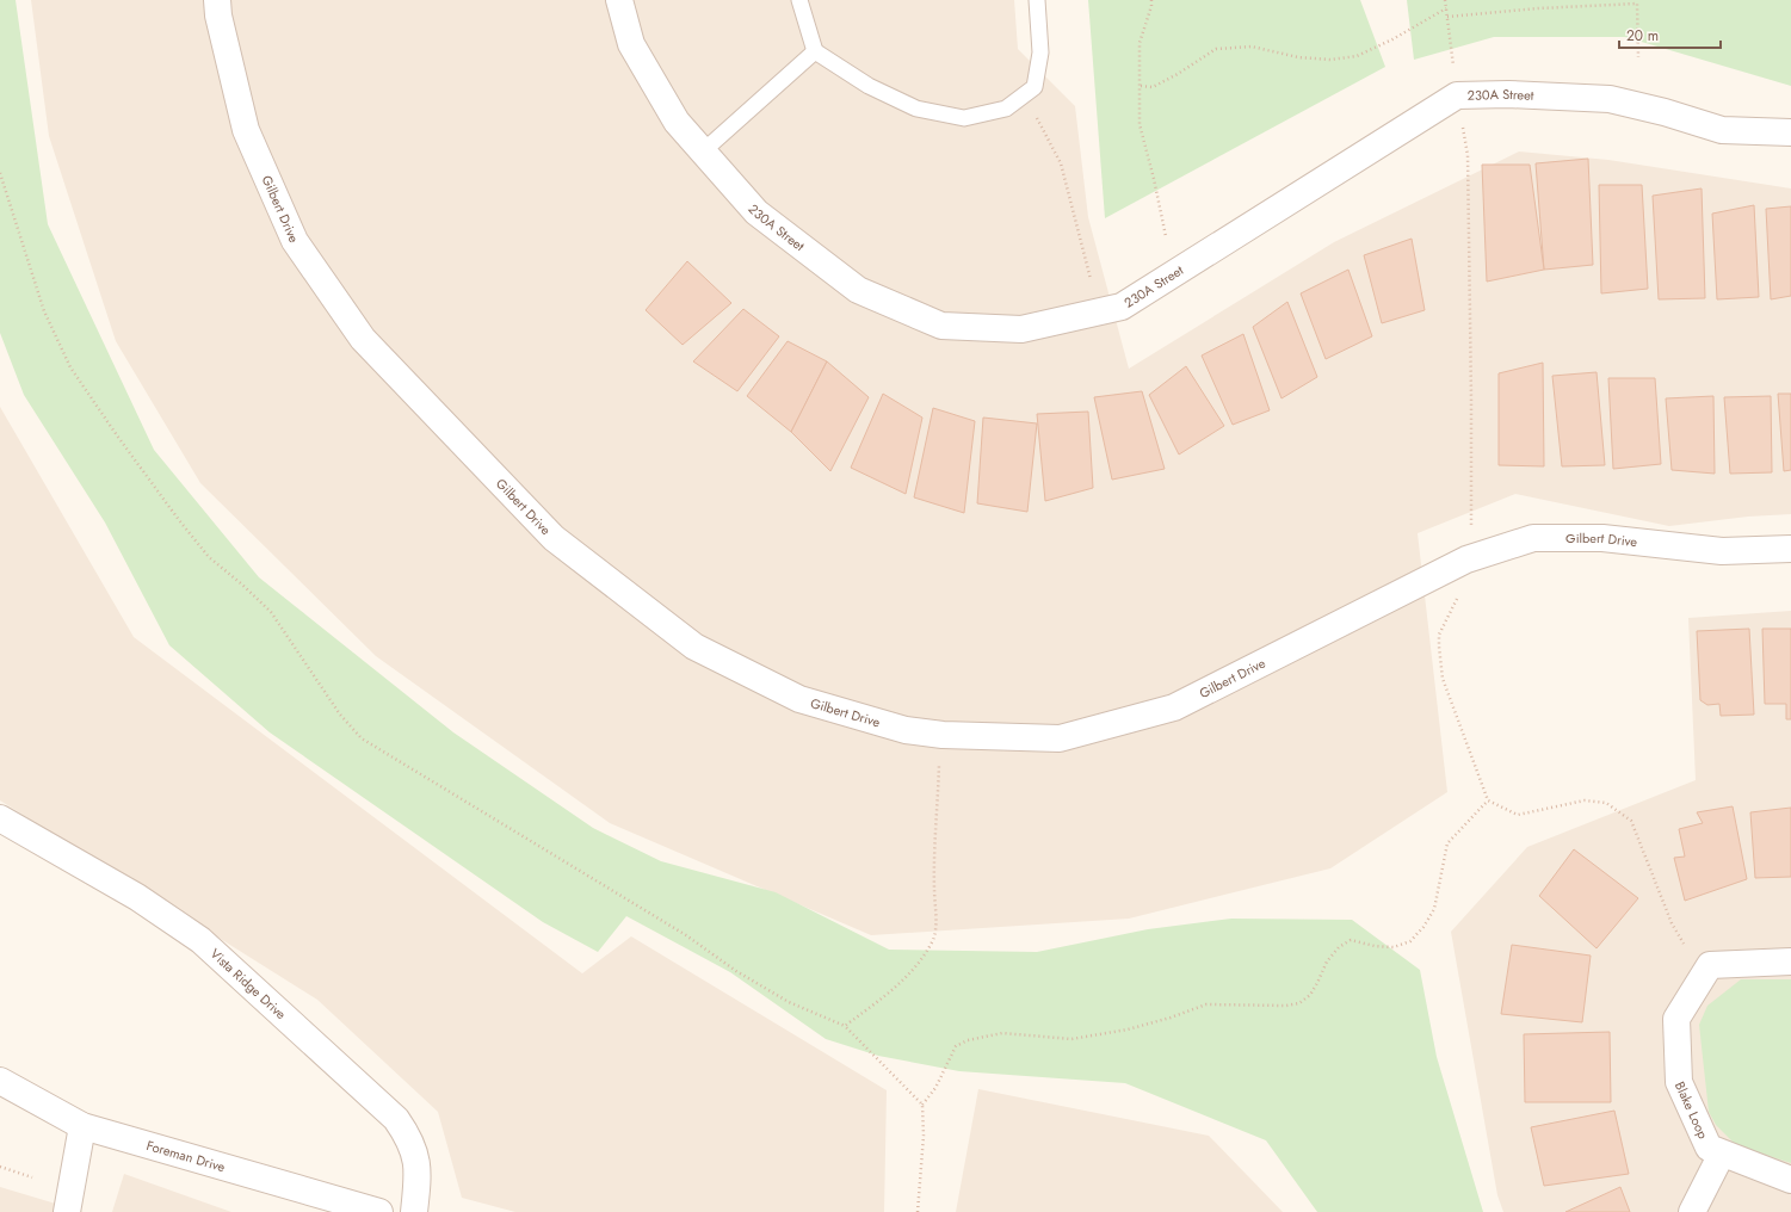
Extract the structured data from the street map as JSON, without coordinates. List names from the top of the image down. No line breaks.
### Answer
{"streets":{"street":["230A Street","Gilbert Drive","Vista Ridge Drive","Blake Loop","Foreman Drive"]},"scale_bar":"20 m"}
